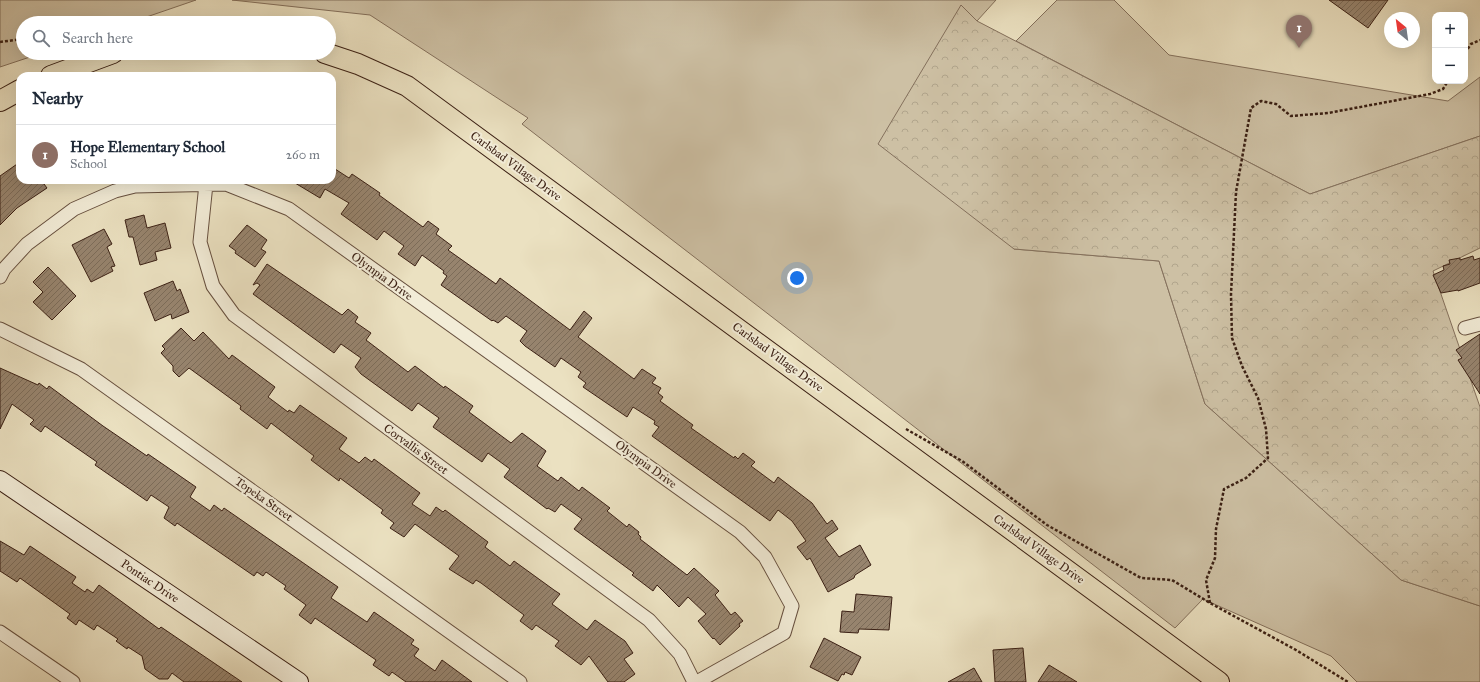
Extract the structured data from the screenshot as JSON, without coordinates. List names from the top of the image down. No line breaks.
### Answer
{"streets":{"main road":["Carlsbad Village Drive","Pontiac Drive"],"street":["Olympia Drive","Corvallis Street","Topeka Street"]},"crossings":[["Olympia Drive","Corvallis Street"]],"north":"top left","page":{"map_buttons":["+","−"],"pins":"1","search":"Search here","heading":"Nearby","list":[{"mark":"1","name":"Hope Elementary School","note":"School","value":"260 m"}]}}
